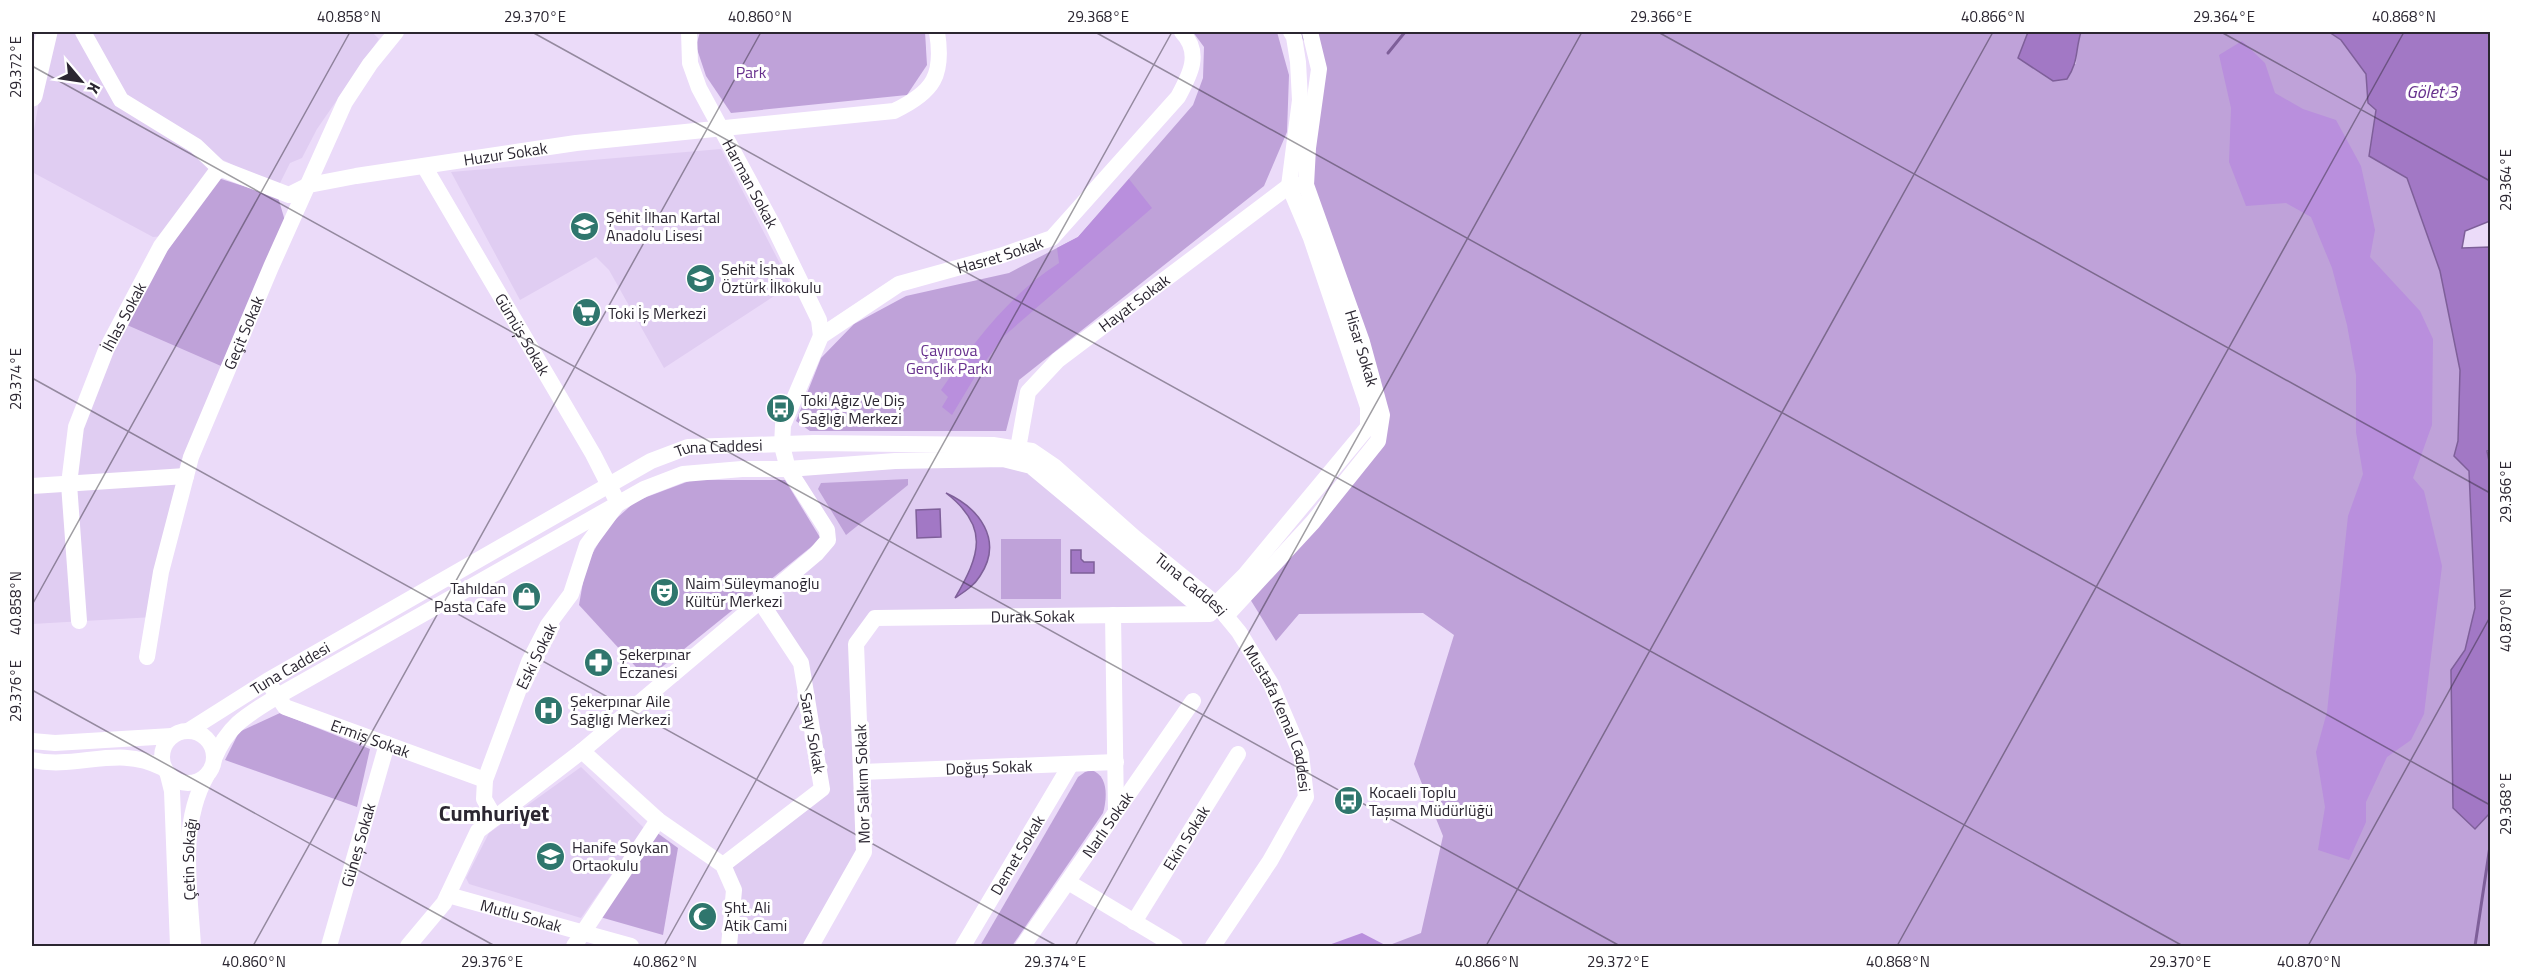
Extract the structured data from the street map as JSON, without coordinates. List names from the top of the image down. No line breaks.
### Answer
{"streets":{"street":["Huzur Sokak","Harman Sokak","Hasret Sokak","Hayat Sokak","İhlas Sokak","Geçit Sokak","Gümüş Sokak","Hisar Sokak","Tuna Caddesi","Durak Sokak","Eski Sokak","Mustafa Kemal Caddesi","Saray Sokak","Ermiş Sokak","Doğuş Sokak","Mor Salkım Sokak","Narlı Sokak","Ekin Sokak","Güneş Sokak","Demet Sokak","Çetin Sokağı","Mutlu Sokak"]},"crossings":[["Huzur Sokak","Harman Sokak"],["Huzur Sokak","İhlas Sokak"],["Huzur Sokak","Geçit Sokak"],["Huzur Sokak","Gümüş Sokak"],["Harman Sokak","Hasret Sokak"],["Hayat Sokak","Hisar Sokak"],["Hayat Sokak","Tuna Caddesi"],["Gümüş Sokak","Tuna Caddesi"],["Gümüş Sokak","Eski Sokak"],["Hisar Sokak","Tuna Caddesi"],["Hisar Sokak","Durak Sokak"],["Hisar Sokak","Mustafa Kemal Caddesi"],["Tuna Caddesi","Durak Sokak"],["Tuna Caddesi","Eski Sokak"],["Tuna Caddesi","Mustafa Kemal Caddesi"],["Tuna Caddesi","Ermiş Sokak"],["Tuna Caddesi","Çetin Sokağı"],["Durak Sokak","Mustafa Kemal Caddesi"],["Durak Sokak","Mor Salkım Sokak"],["Eski Sokak","Ermiş Sokak"],["Ermiş Sokak","Güneş Sokak"],["Doğuş Sokak","Mor Salkım Sokak"],["Doğuş Sokak","Demet Sokak"]],"districts":["Cumhuriyet"],"water":["Gölet 3"],"parks":["Park","Çayırova Gençlik Parkı"],"places":{"school or university":["Şehit İlhan Kartal Anadolu Lisesi","Şehit İshak Öztürk İlkokulu","Hanife Soykan Ortaokulu"],"supermarket":["Toki İş Merkezi"],"bus stop":["Toki Ağız Ve Diş Sağlığı Merkezi","Kocaeli Toplu Taşıma Müdürlüğü"],"theatre":["Naim Süleymanoğlu Kültür Merkezi"],"shop":["Tahıldan Pasta Cafe"],"pharmacy":["Şekerpınar Eczanesi"],"hospital":["Şekerpınar Aile Sağlığı Merkezi"],"mosque":["Şht. Ali Atik Cami"]},"north":"bottom right","coordinates":["40.858°N","29.370°E","40.860°N","29.368°E","29.366°E","40.866°N","29.364°E","40.868°N","29.372°E","29.374°E","40.870°N","29.376°E","40.862°N"]}
